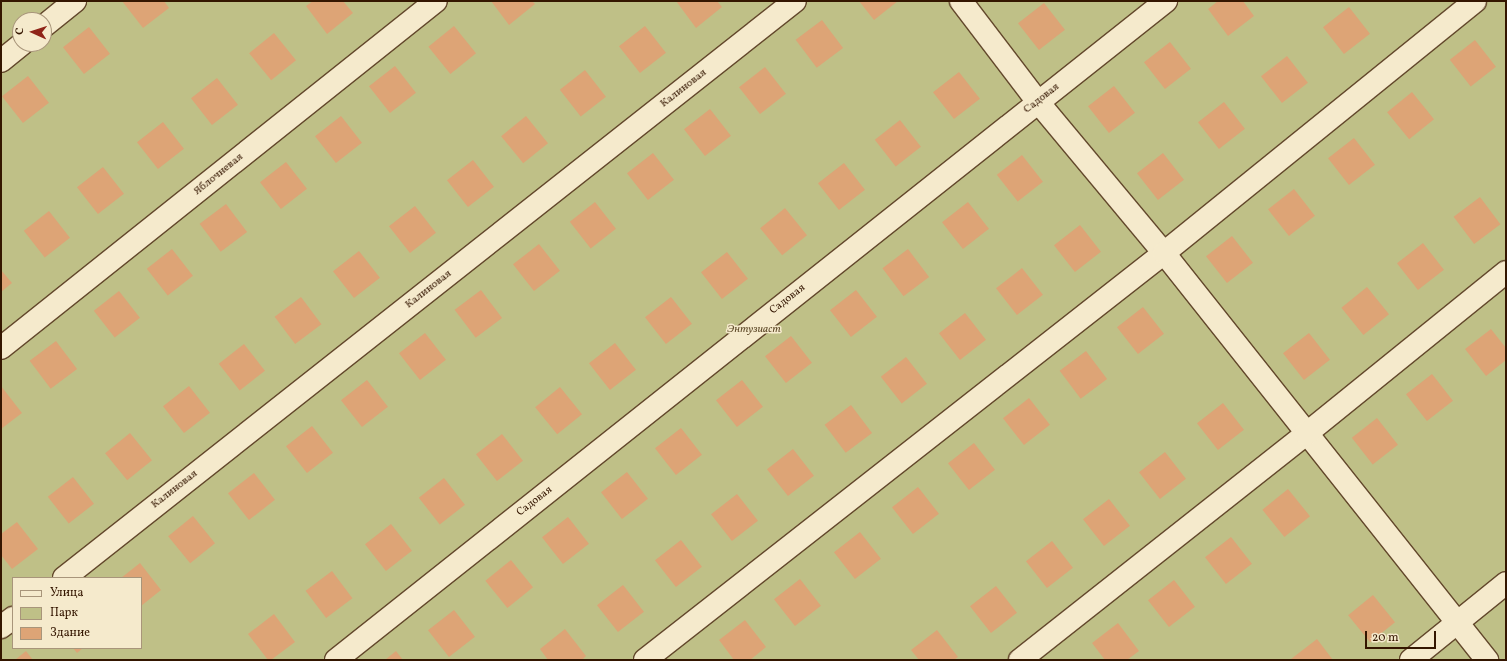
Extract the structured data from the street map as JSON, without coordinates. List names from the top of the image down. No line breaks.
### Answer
{"streets":{"street":["Калиновая","Садовая","Яблочневая"]},"parks":["Энтузиаст"],"legend":["Улица","Парк","Здание"],"scale_bar":"20 m","north":"left"}
